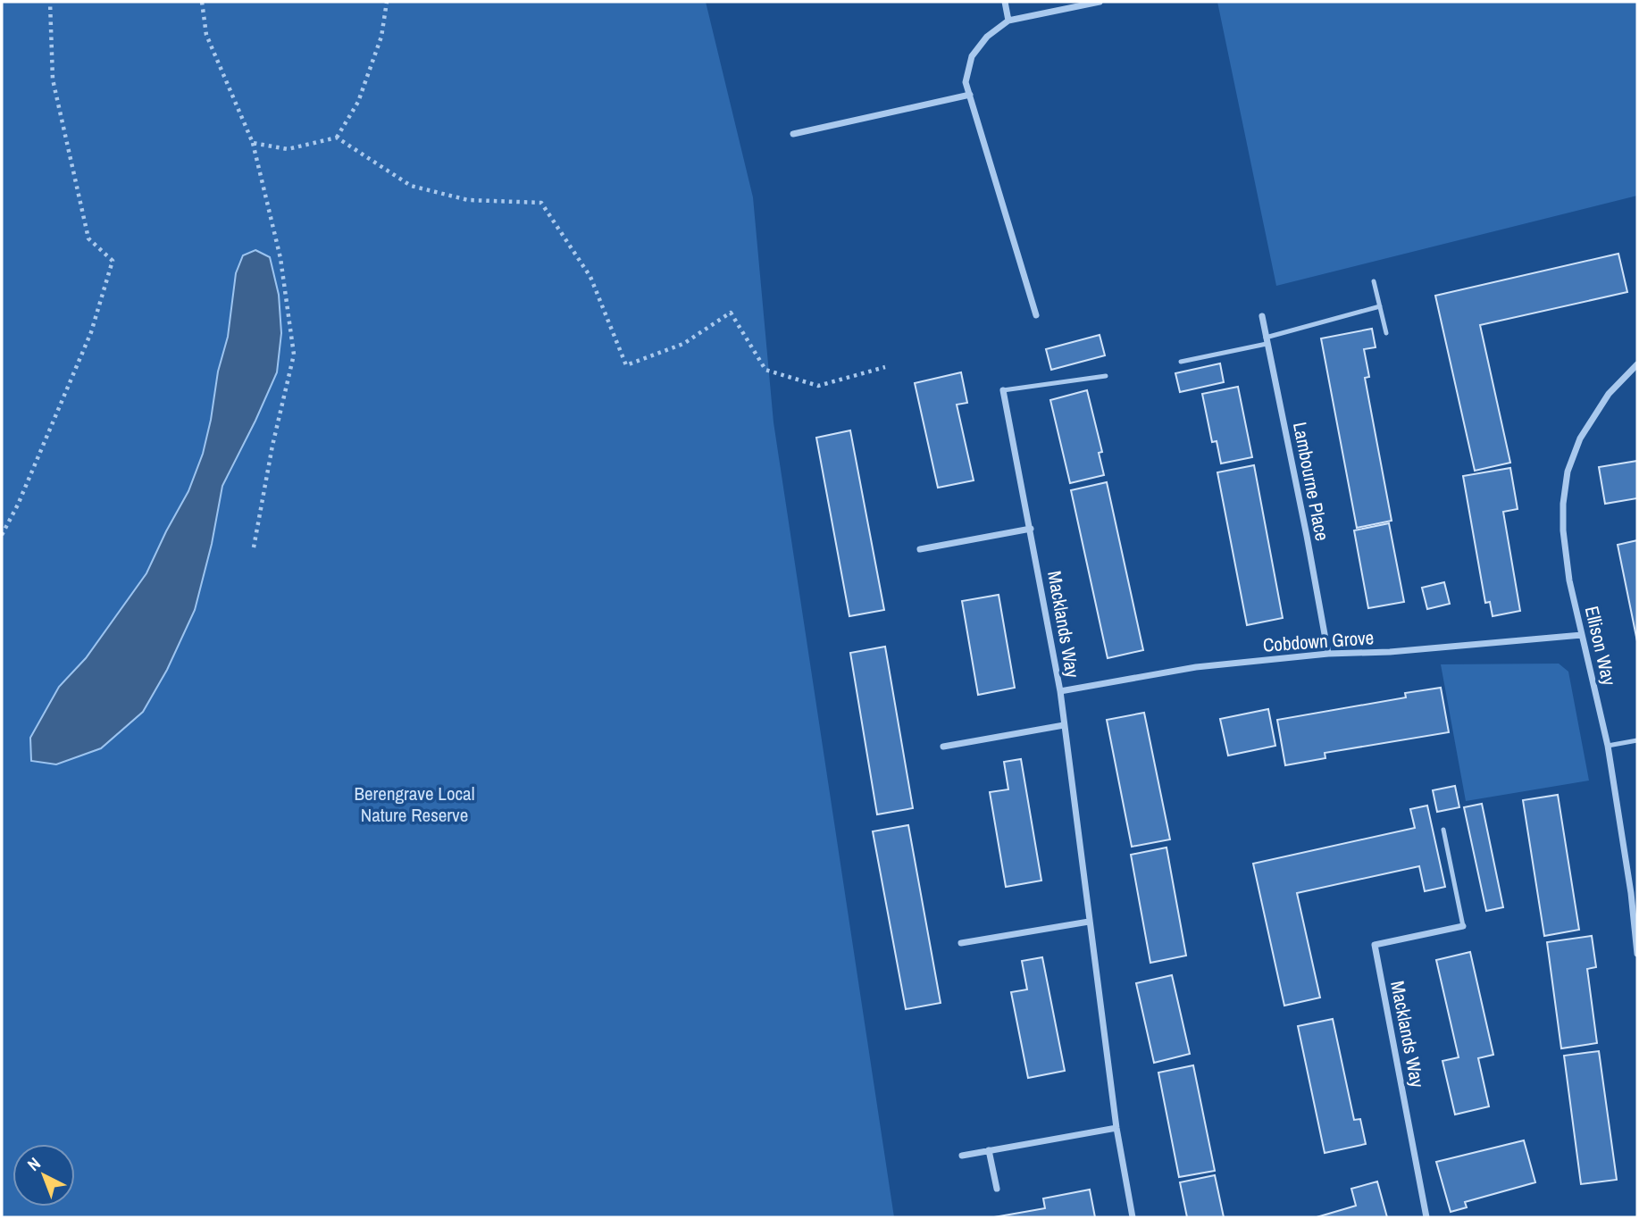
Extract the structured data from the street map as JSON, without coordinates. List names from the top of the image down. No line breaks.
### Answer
{"streets":{"street":["Lambourne Place","Macklands Way","Cobdown Grove","Ellison Way"]},"crossings":[["Lambourne Place","Cobdown Grove"],["Macklands Way","Cobdown Grove"],["Cobdown Grove","Ellison Way"]],"parks":["Berengrave Local Nature Reserve"],"north":"top left"}
